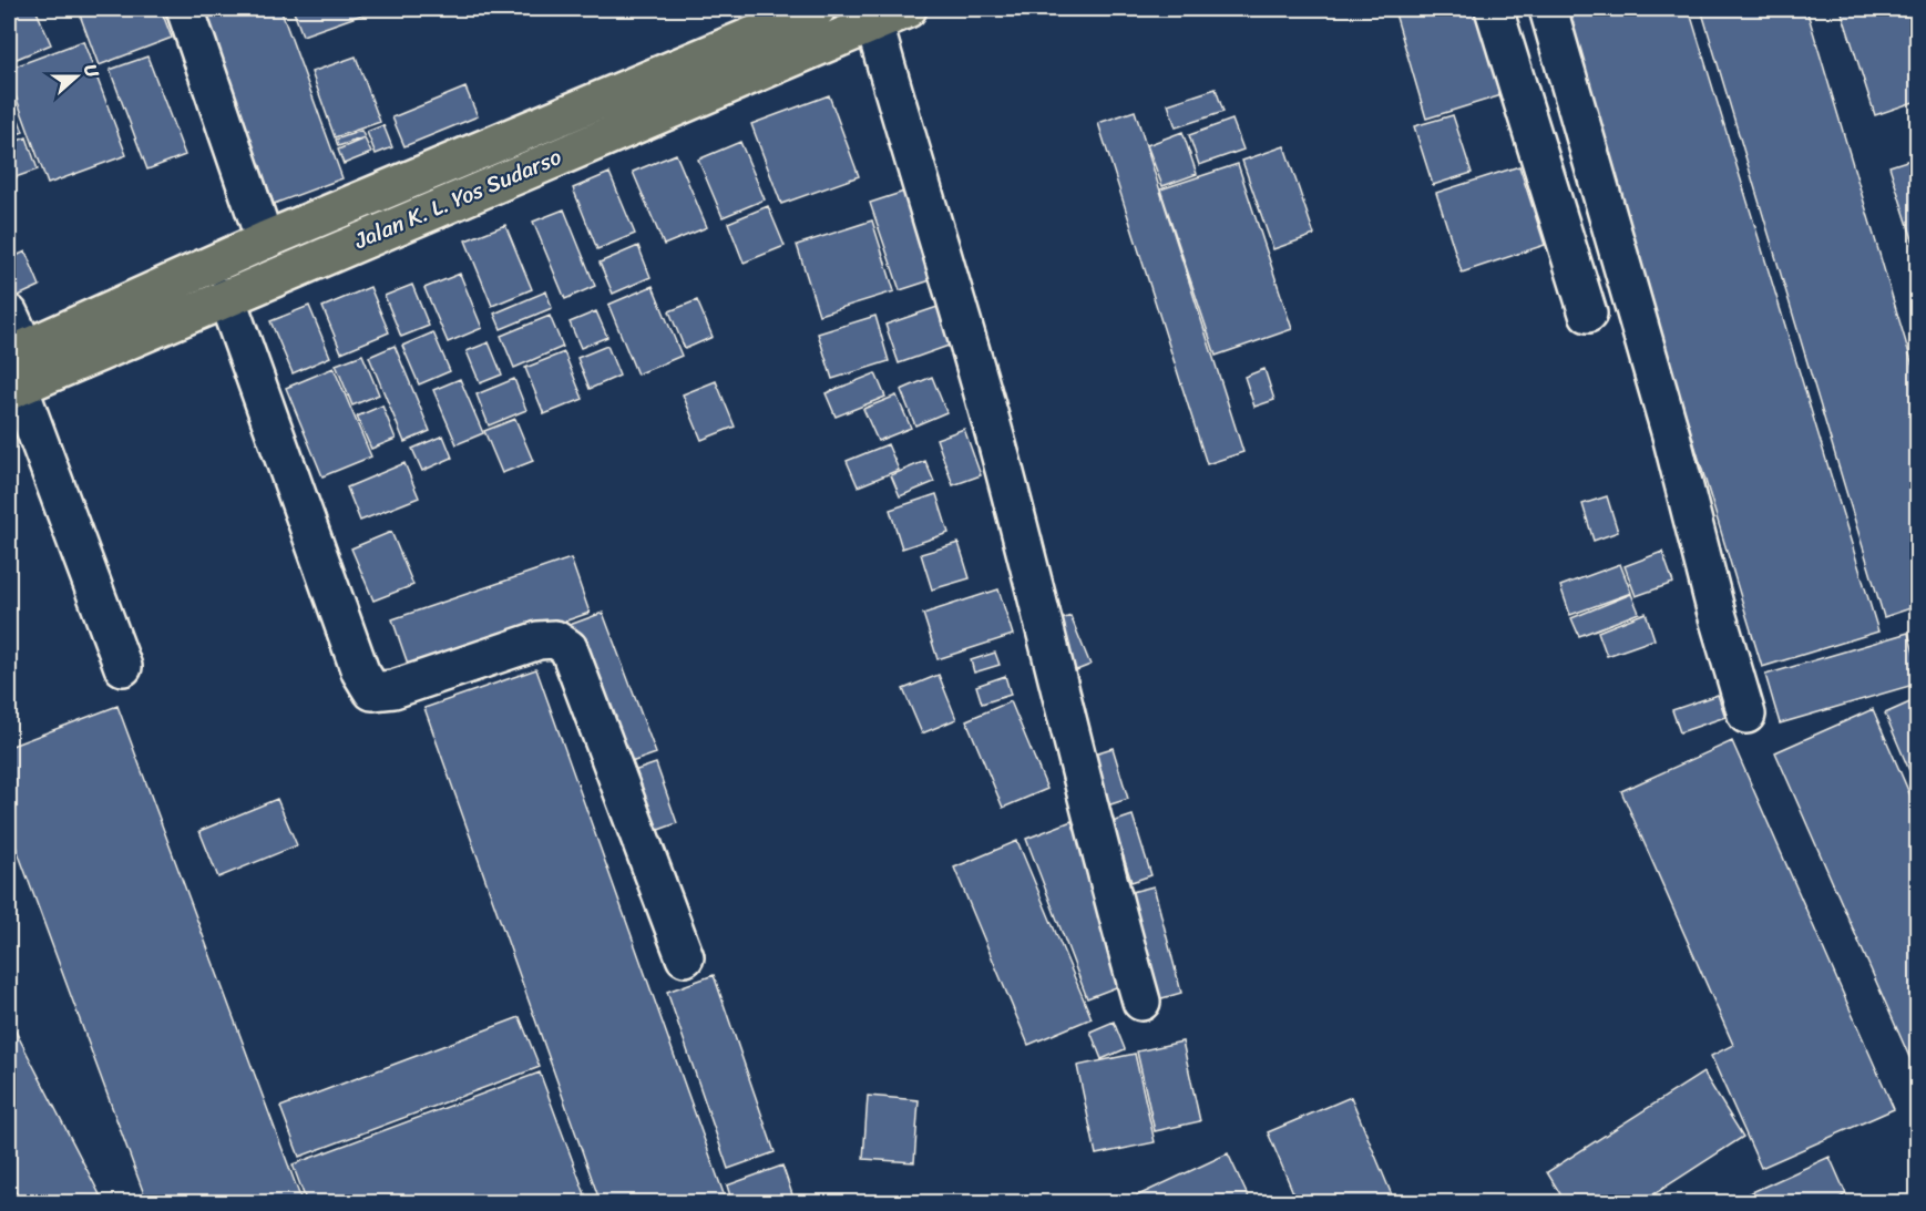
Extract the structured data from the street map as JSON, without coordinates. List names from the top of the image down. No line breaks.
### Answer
{"streets":{"highway":["Jalan K. L. Yos Sudarso"]},"north":"right"}
